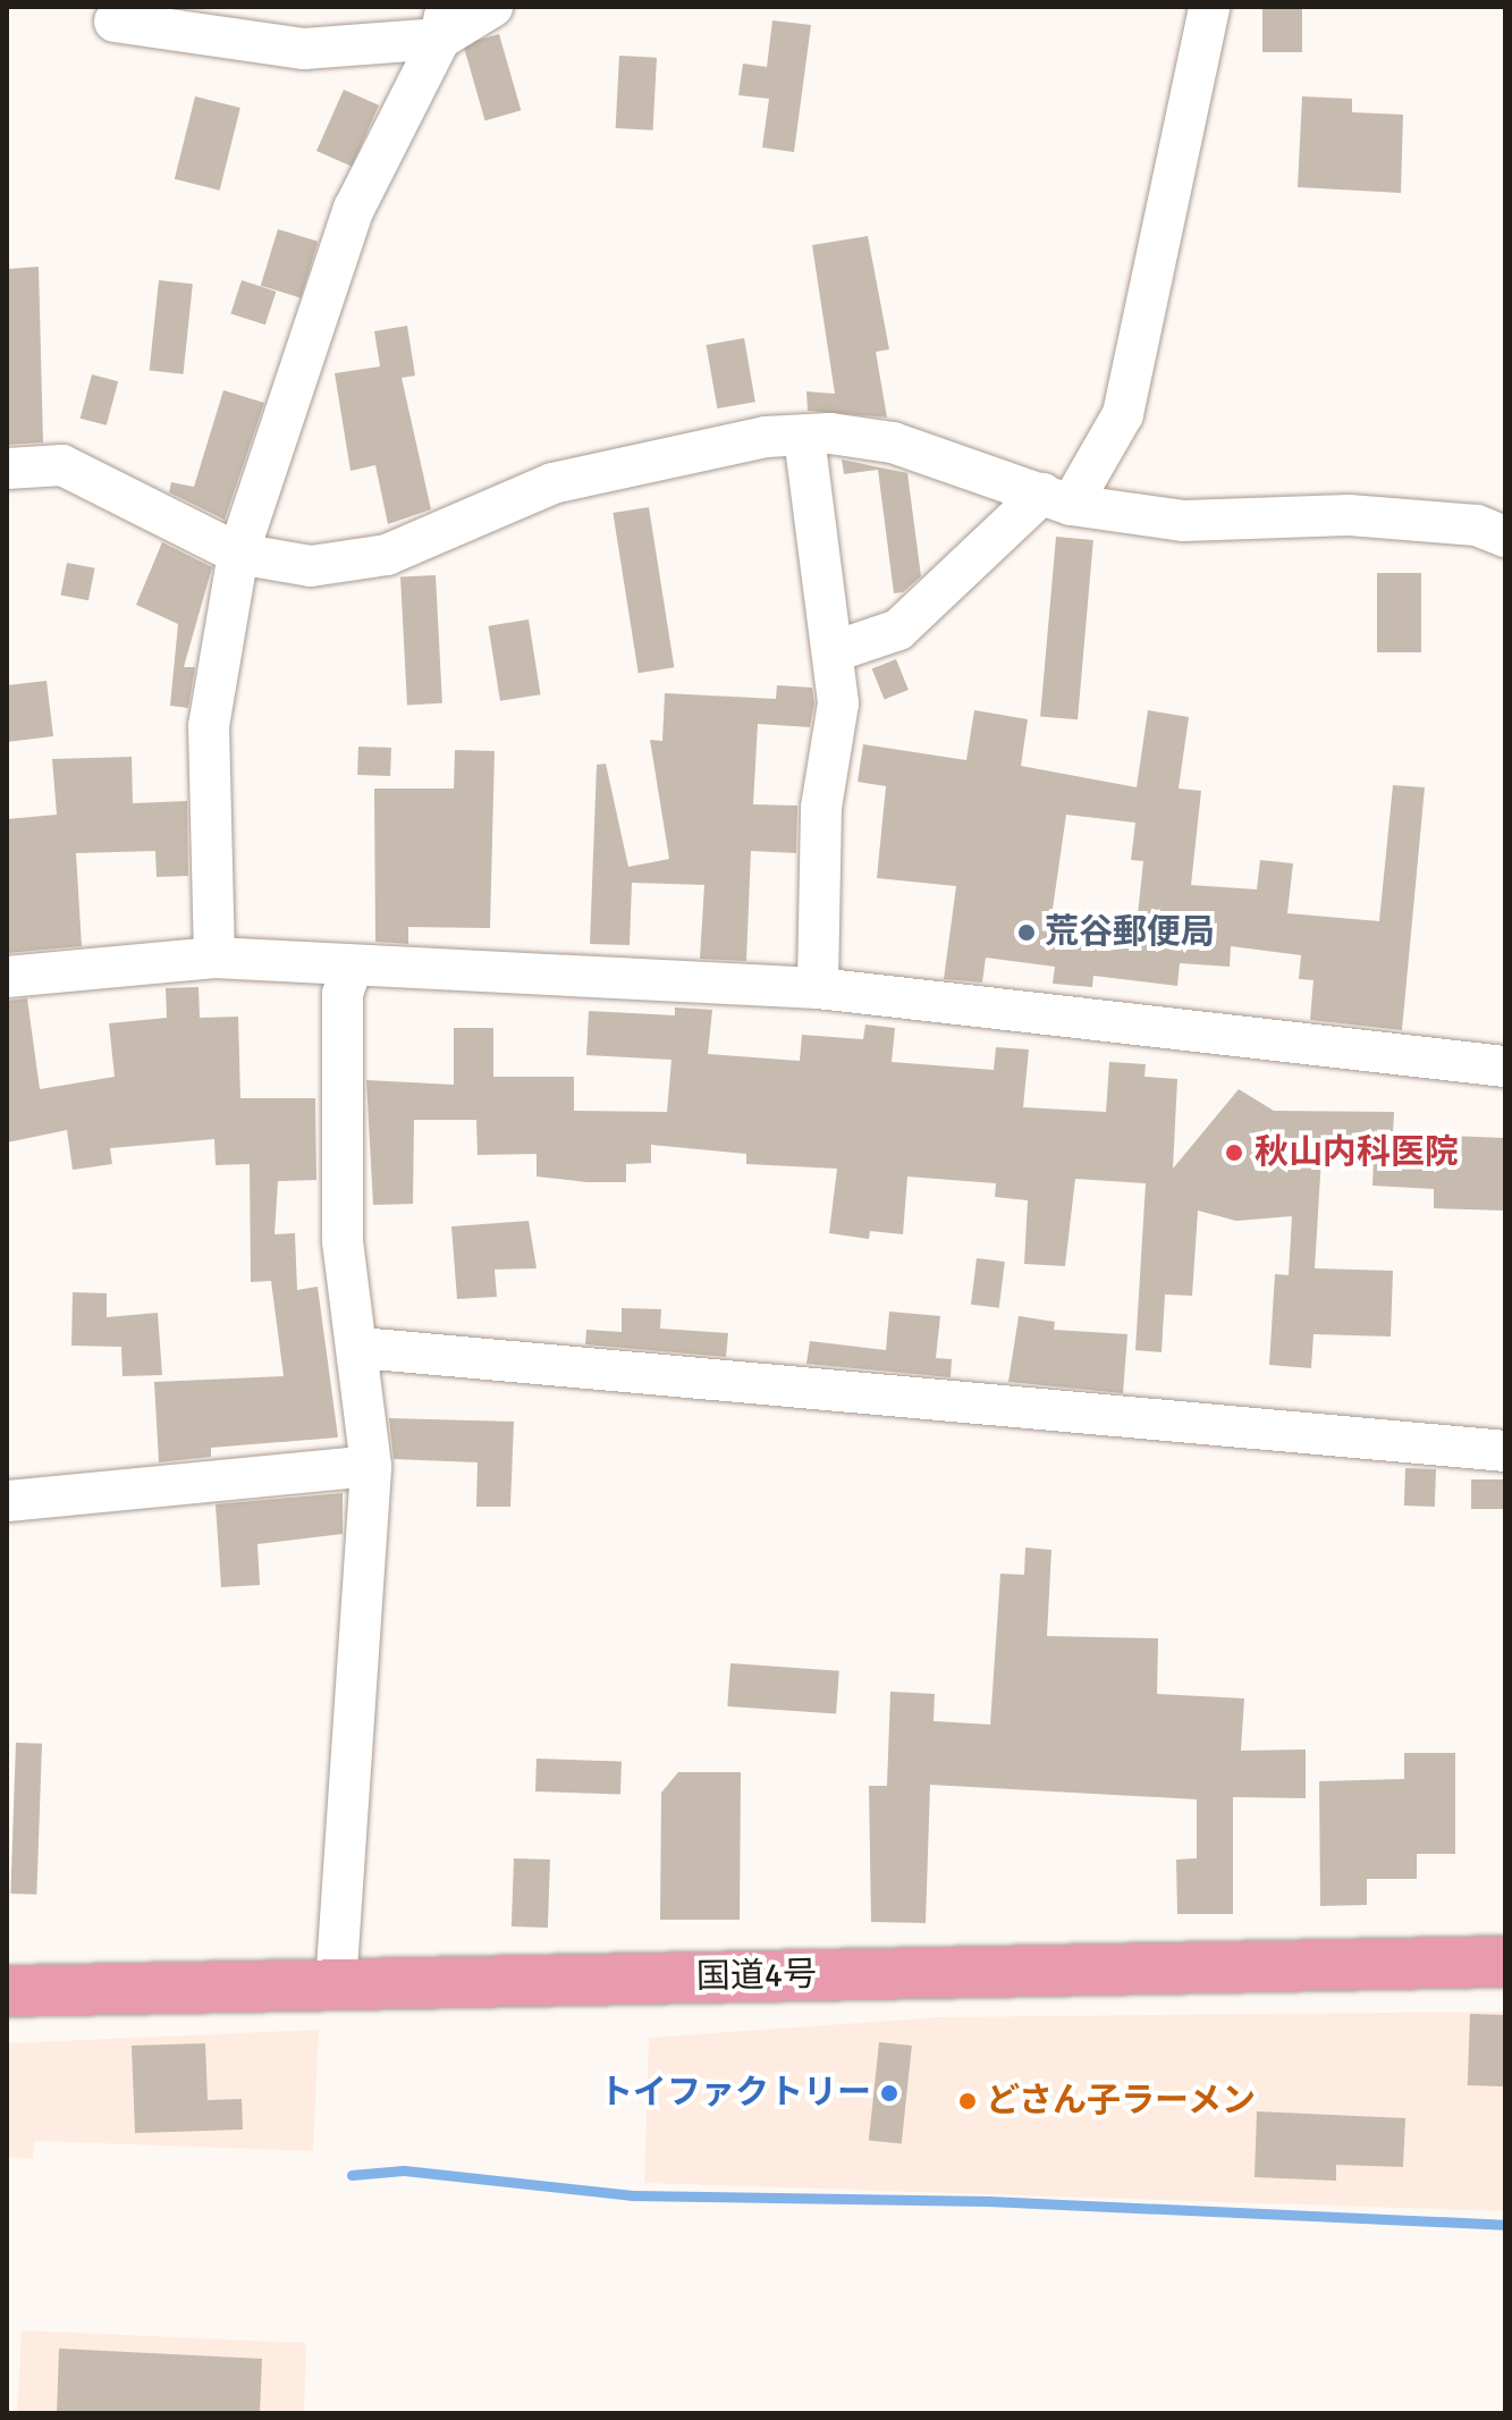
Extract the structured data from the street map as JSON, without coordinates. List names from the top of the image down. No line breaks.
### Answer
{"streets":{"highway":["国道4号"]},"places":["荒谷郵便局","秋山内科医院","トイファクトリー","どさん子ラーメン"]}
